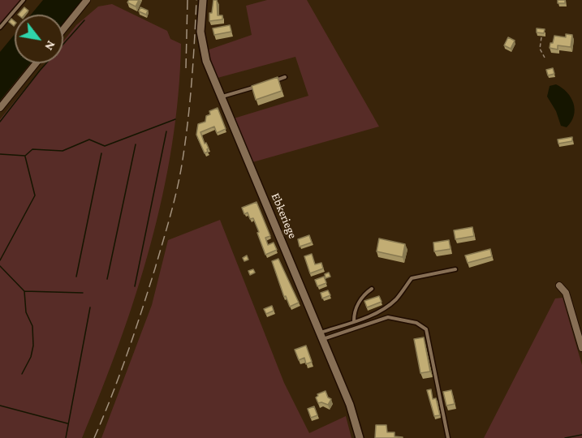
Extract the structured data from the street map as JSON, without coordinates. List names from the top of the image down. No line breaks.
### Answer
{"streets":{"street":["Ebkeriege"]},"north":"bottom right"}
